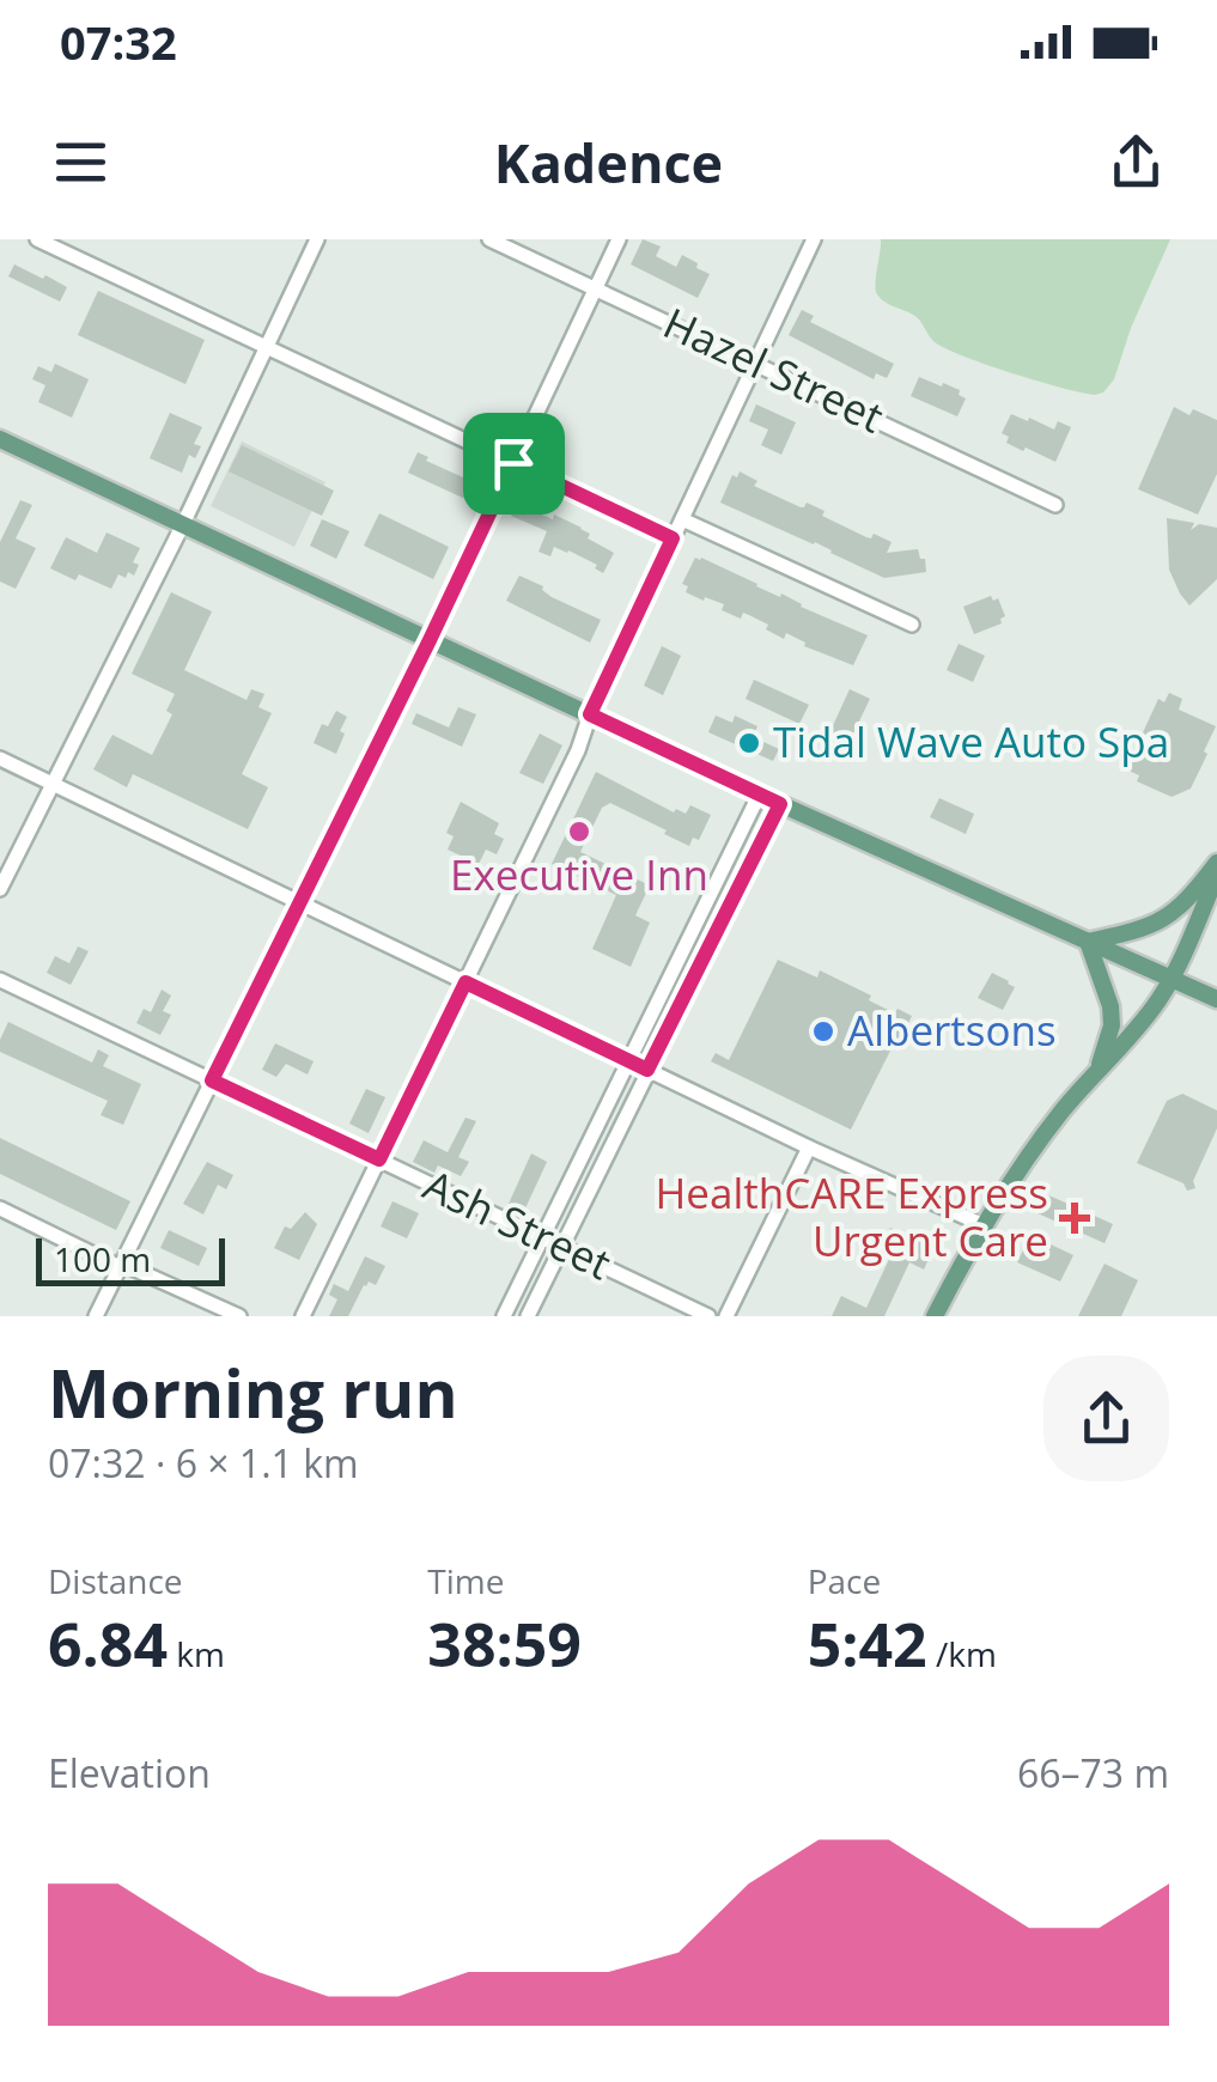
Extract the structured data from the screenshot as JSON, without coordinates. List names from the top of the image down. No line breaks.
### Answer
{"streets":{"street":["Hazel Street","Ash Street"]},"places":{"other":["Tidal Wave Auto Spa","Executive Inn","Albertsons"],"health":["HealthCARE Express Urgent Care"]},"scale_bar":"100 m","page":{"status":"07:32","header":"Kadence","scale":"100 m","heading":["Morning run","07:32 · 6 × 1.1 km"],"stats":[["Distance","6.84 km"],["Time","38:59"],["Pace","5:42 /km"]],"chart":["Elevation","66–73 m"]}}
